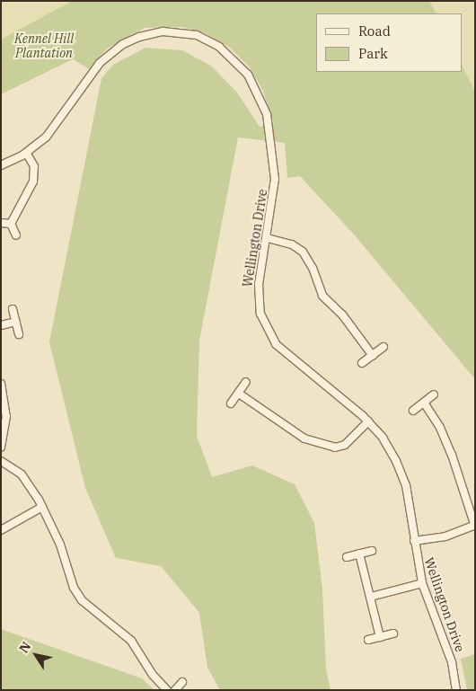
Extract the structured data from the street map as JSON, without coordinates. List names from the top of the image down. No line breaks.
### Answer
{"streets":{"street":["Wellington Drive"]},"parks":["Kennel Hill Plantation"],"legend":["Road","Park"],"north":"top left"}
